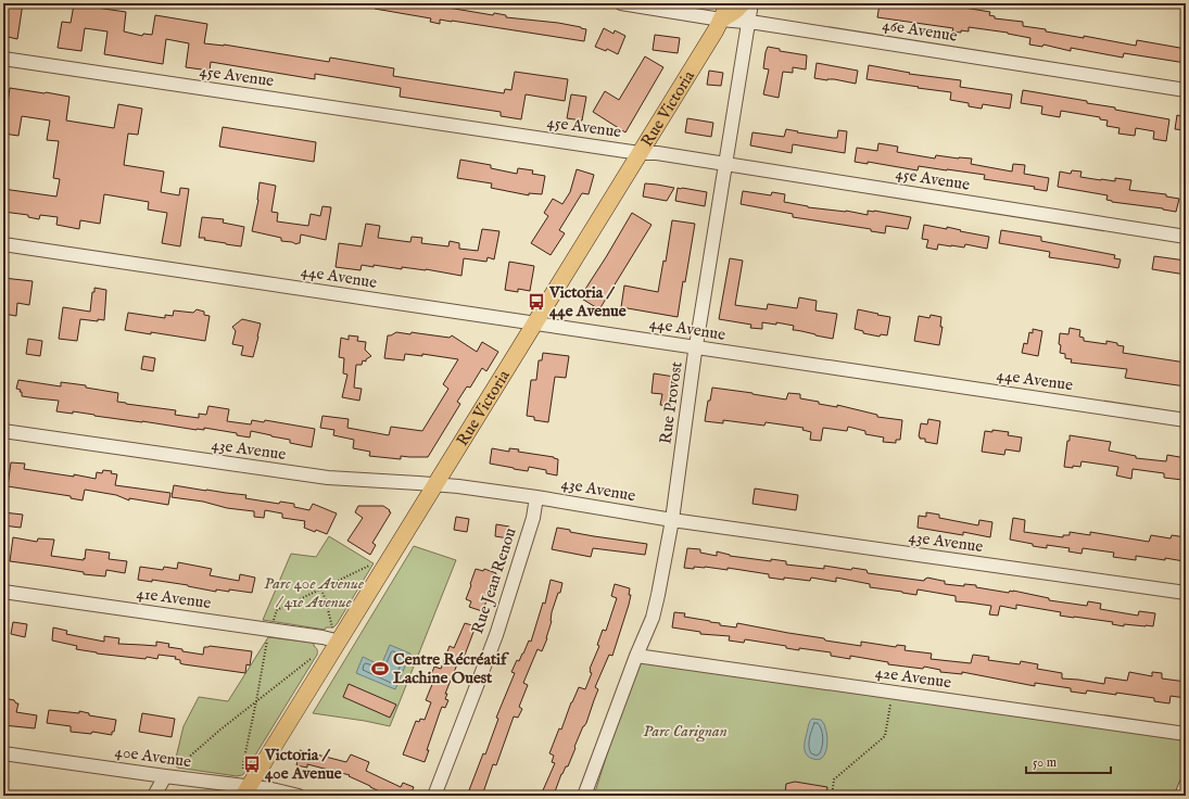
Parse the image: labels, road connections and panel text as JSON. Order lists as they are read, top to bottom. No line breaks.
{"streets":{"main road":["Rue Victoria"],"street":["46e Avenue","45e Avenue","44e Avenue","Rue Provost","43e Avenue","Rue Jean Renou","41e Avenue","42e Avenue","40e Avenue"]},"crossings":[["46e Avenue","Rue Victoria"],["46e Avenue","Rue Provost"],["45e Avenue","Rue Victoria"],["45e Avenue","Rue Provost"],["Rue Victoria","44e Avenue"],["Rue Victoria","43e Avenue"],["Rue Victoria","41e Avenue"],["Rue Victoria","40e Avenue"],["44e Avenue","Rue Provost"],["Rue Provost","43e Avenue"],["Rue Provost","42e Avenue"],["43e Avenue","Rue Jean Renou"]],"parks":["Parc 40e Avenue / 41e Avenue","Parc Carignan"],"places":{"bus stop":["Victoria / 44e Avenue","Victoria / 40e Avenue"],"sports":["Centre Récréatif Lachine Ouest"]},"scale_bar":"50 m"}
